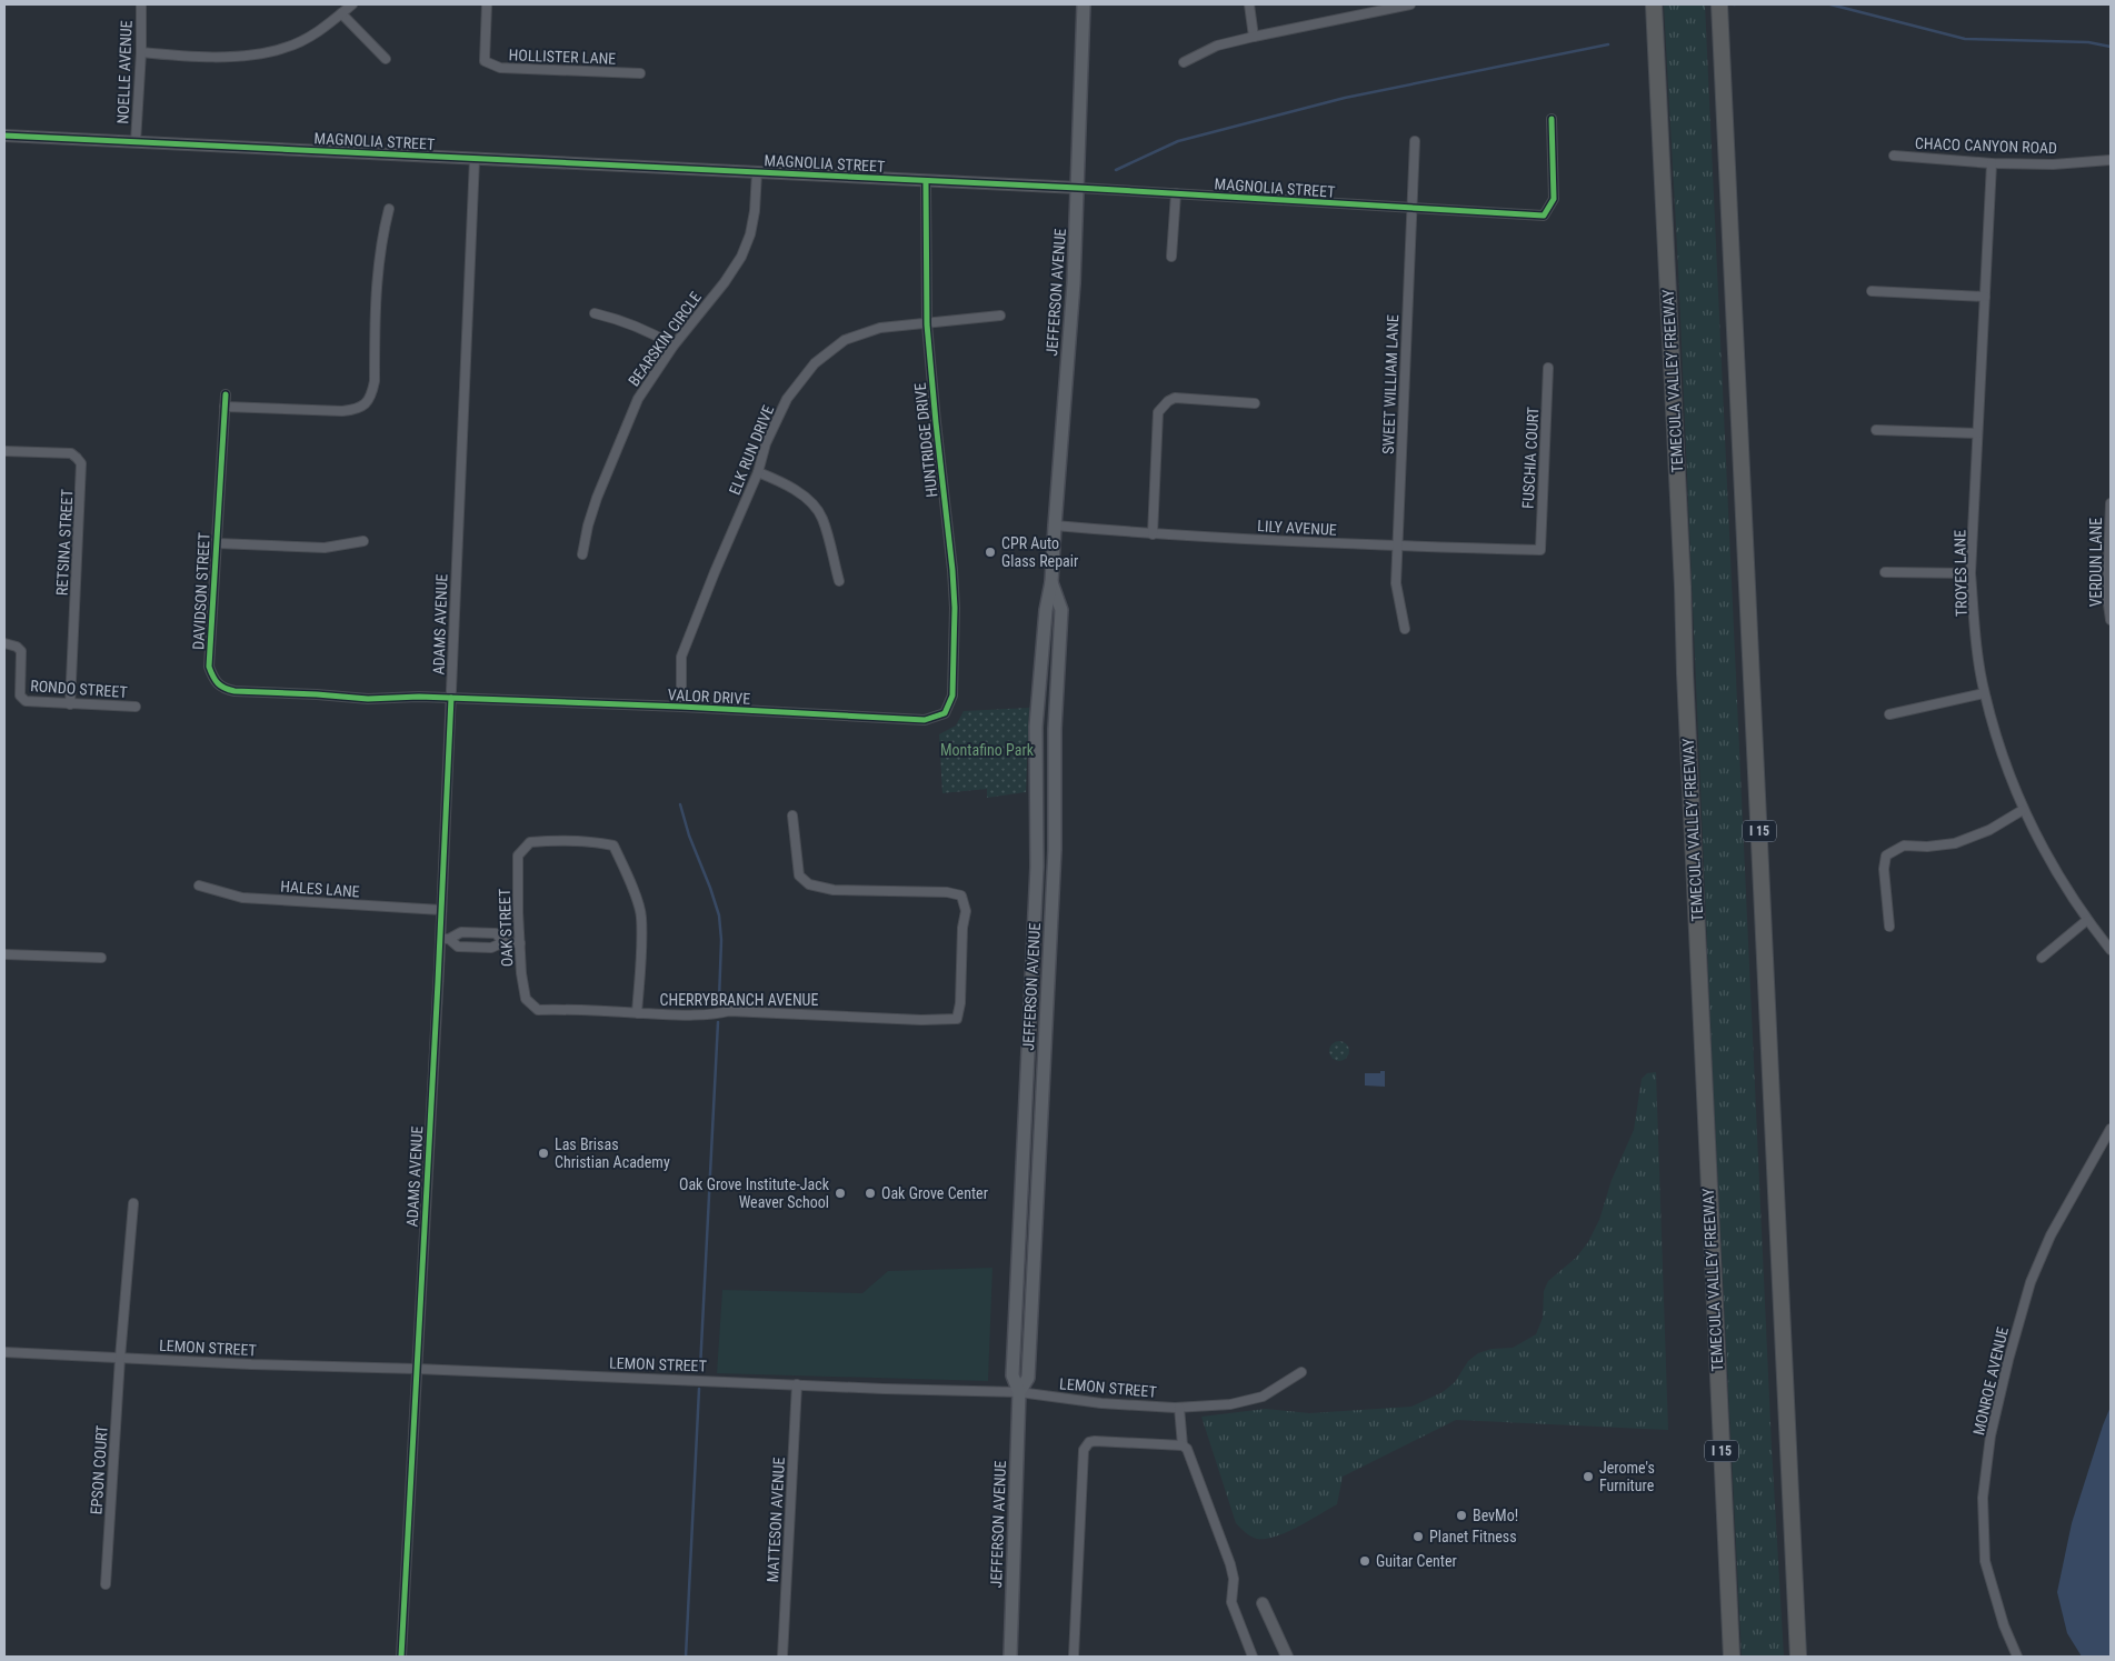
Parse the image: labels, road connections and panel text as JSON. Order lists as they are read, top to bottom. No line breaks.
{"streets":{"highway":["TEMECULA VALLEY FREEWAY","I 15"],"main road":["JEFFERSON AVENUE"],"street":["HOLLISTER LANE","NOELLE AVENUE","MAGNOLIA STREET","CHACO CANYON ROAD","BEARSKIN CIRCLE","SWEET WILLIAM LANE","HUNTRIDGE DRIVE","ELK RUN DRIVE","FUSCHIA COURT","LILY AVENUE","RETSINA STREET","VERDUN LANE","TROYES LANE","DAVIDSON STREET","ADAMS AVENUE","RONDO STREET","VALOR DRIVE","HALES LANE","OAK STREET","CHERRYBRANCH AVENUE","LEMON STREET","MONROE AVENUE","EPSON COURT","MATTESON AVENUE"]},"crossings":[["NOELLE AVENUE","MAGNOLIA STREET"],["MAGNOLIA STREET","JEFFERSON AVENUE"],["MAGNOLIA STREET","BEARSKIN CIRCLE"],["MAGNOLIA STREET","SWEET WILLIAM LANE"],["MAGNOLIA STREET","HUNTRIDGE DRIVE"],["MAGNOLIA STREET","ADAMS AVENUE"],["CHACO CANYON ROAD","TROYES LANE"],["JEFFERSON AVENUE","LILY AVENUE"],["JEFFERSON AVENUE","LEMON STREET"],["SWEET WILLIAM LANE","LILY AVENUE"],["HUNTRIDGE DRIVE","ELK RUN DRIVE"],["HUNTRIDGE DRIVE","VALOR DRIVE"],["ELK RUN DRIVE","VALOR DRIVE"],["FUSCHIA COURT","LILY AVENUE"],["RETSINA STREET","RONDO STREET"],["DAVIDSON STREET","ADAMS AVENUE"],["DAVIDSON STREET","VALOR DRIVE"],["ADAMS AVENUE","VALOR DRIVE"],["ADAMS AVENUE","HALES LANE"],["ADAMS AVENUE","LEMON STREET"],["OAK STREET","CHERRYBRANCH AVENUE"],["LEMON STREET","EPSON COURT"],["LEMON STREET","MATTESON AVENUE"]],"parks":["Montafino Park"],"places":["CPR Auto Glass Repair","Las Brisas Christian Academy","Oak Grove Institute-Jack Weaver School","Oak Grove Center","Jerome's Furniture","BevMo!","Planet Fitness","Guitar Center"]}
